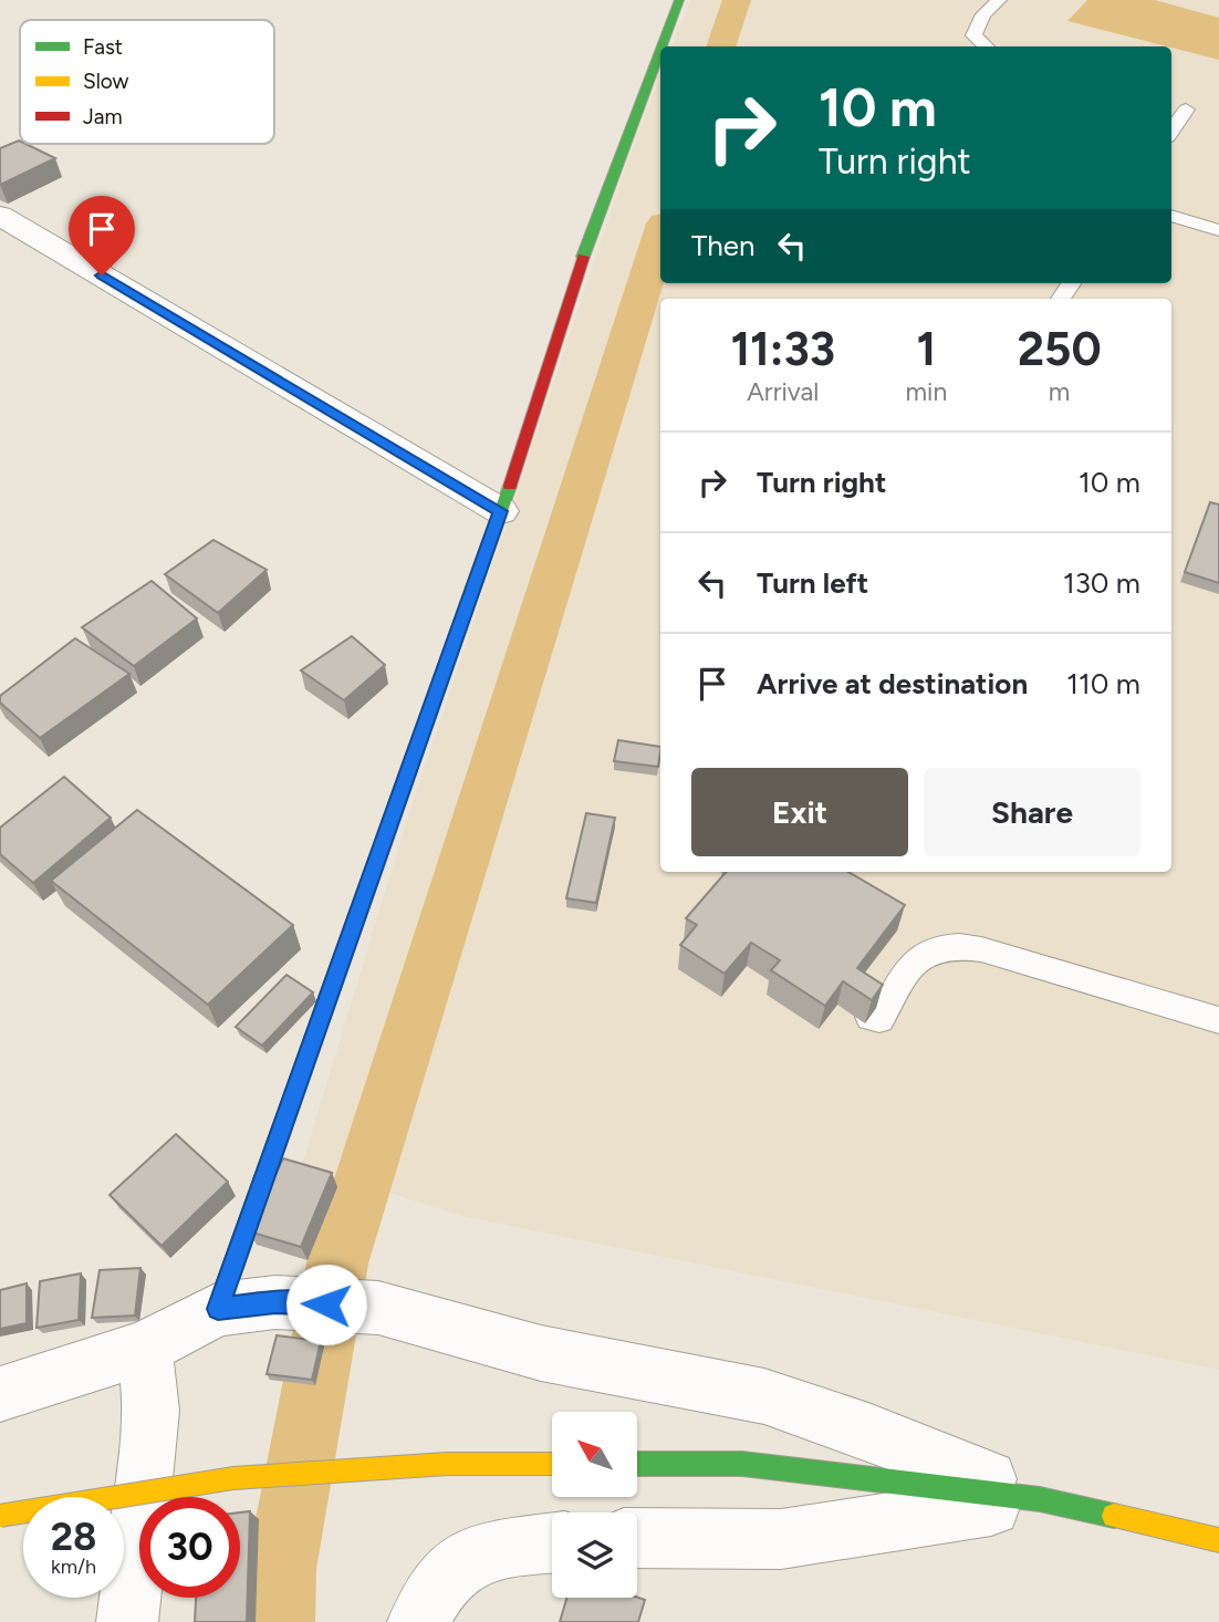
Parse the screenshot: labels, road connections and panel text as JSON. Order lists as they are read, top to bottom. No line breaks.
{"legend":["Fast","Slow","Jam"],"north":"top left","page":{"turn":["10 m","Turn right"],"then":"Then","eta":["11:33","Arrival","1","min","250","m"],"list":[{"name":"Turn right","value":"10 m"},{"name":"Turn left","value":"130 m"},{"name":"Arrive at destination","value":"110 m"}],"buttons":["Exit","Share"],"speed":"28 km/h","limit":"30"}}
